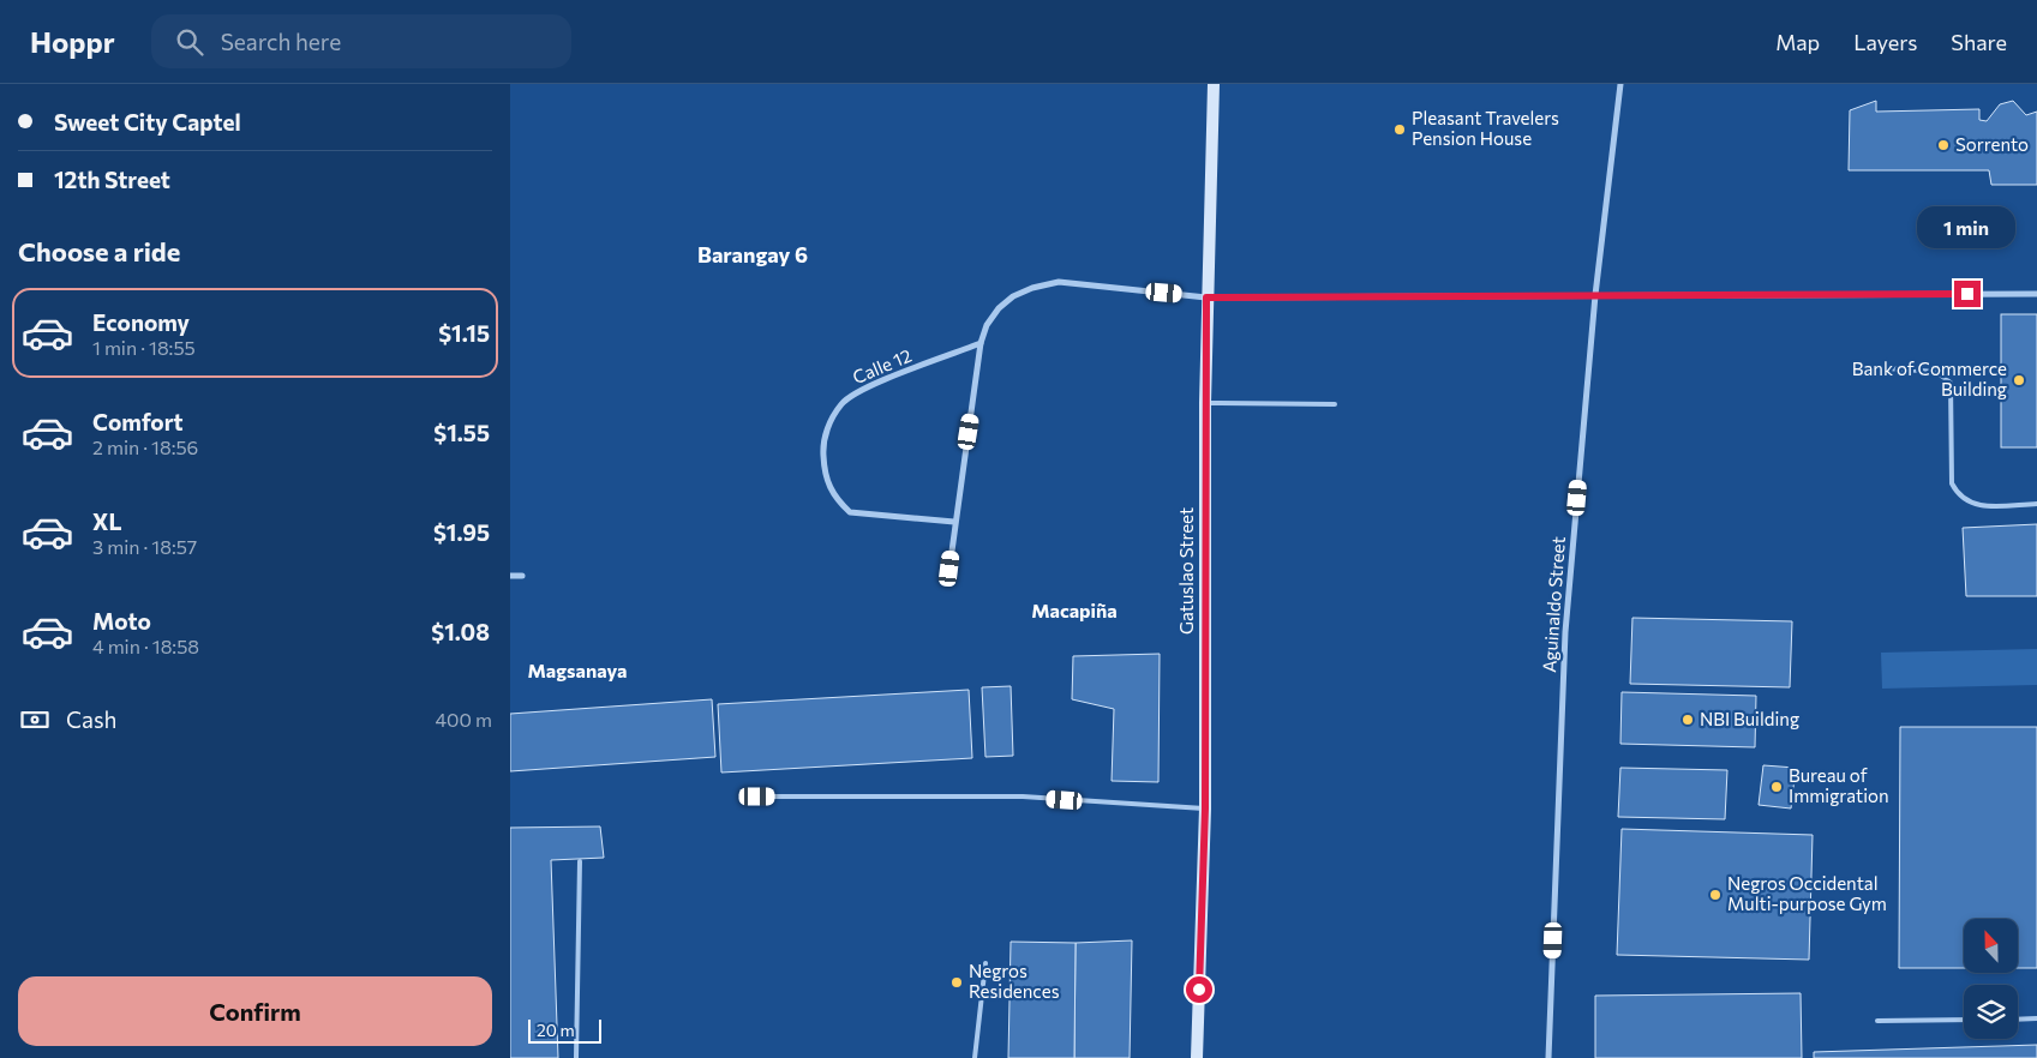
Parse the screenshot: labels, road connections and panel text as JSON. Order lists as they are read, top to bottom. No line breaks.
{"streets":{"street":["Calle 12","Gatuslao Street","Aguinaldo Street"]},"districts":["Barangay 6","Macapiña","Magsanaya"],"places":["Pleasant Travelers Pension House","Sorrento","Bank of Commerce Building","NBI Building","Bureau of Immigration","Negros Occidental Multi-purpose Gym","Negros Residences"],"scale_bar":"20 m","north":"top","page":{"header":"Hoppr","search":"Search here","nav":["Map","Layers","Share"],"banner":["Sweet City Captel","12th Street"],"bubble":"1 min","heading":"Choose a ride","list":[{"name":"Economy","note":"1 min · 18:55","value":"$1.15"},{"name":"Comfort","note":"2 min · 18:56","value":"$1.55"},{"name":"XL","note":"3 min · 18:57","value":"$1.95"},{"name":"Moto","note":"4 min · 18:58","value":"$1.08"}],"pay":["Cash","400 m"],"buttons":"Confirm","scale":"20 m"}}
